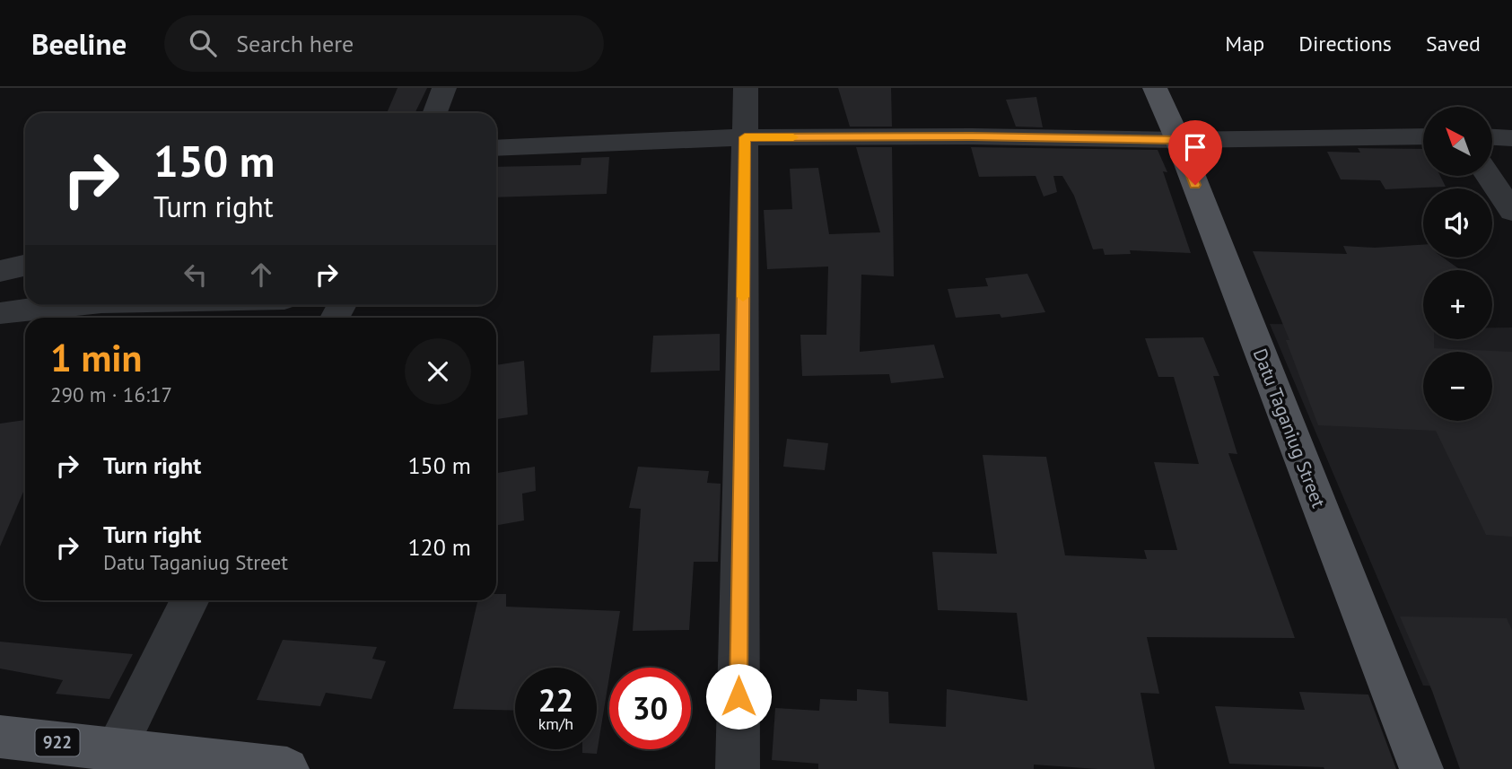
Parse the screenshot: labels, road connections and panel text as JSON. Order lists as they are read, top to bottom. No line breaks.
{"streets":{"main road":["Datu Taganiug Street","922"]},"north":"top left","page":{"header":"Beeline","search":"Search here","nav":["Map","Directions","Saved"],"map_buttons":["+","−"],"turn":["150 m","Turn right"],"heading":["1 min","290 m · 16:17"],"list":[{"name":"Turn right","value":"150 m"},{"name":"Turn right","note":"Datu Taganiug Street","value":"120 m"}],"speed":"22 km/h","limit":"30"}}
